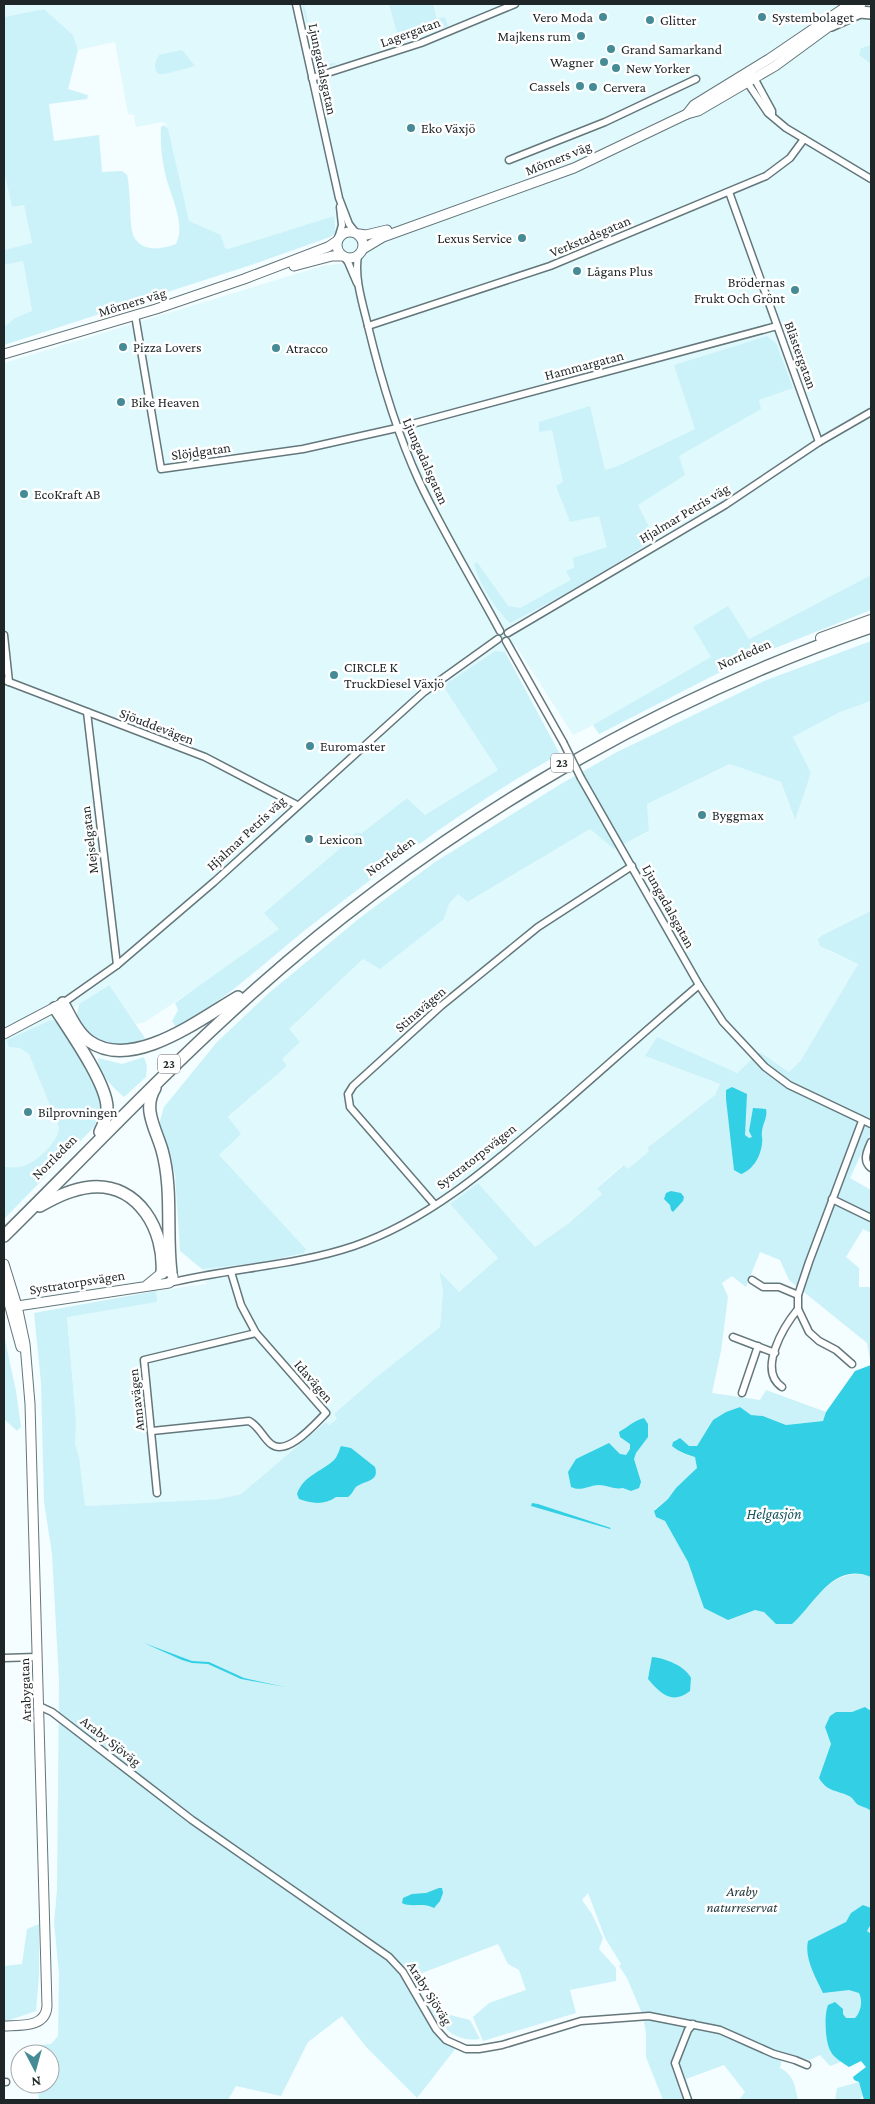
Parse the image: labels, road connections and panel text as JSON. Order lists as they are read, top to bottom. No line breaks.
{"streets":{"highway":["Norrleden","23"],"main road":["Mörners väg","Hjalmar Petris väg","Systratorpsvägen","Arabygatan"],"street":["Lagergatan","Ljungadalsgatan","Verkstadsgatan","Blästergatan","Hammargatan","Slöjdgatan","Sjöuddevägen","Mejselgatan","Stinavägen","Idavägen","Annavägen","Araby Sjöväg"]},"crossings":[["Lagergatan","Ljungadalsgatan"],["Ljungadalsgatan","Mörners väg"],["Ljungadalsgatan","Verkstadsgatan"],["Ljungadalsgatan","Hammargatan"],["Ljungadalsgatan","Slöjdgatan"],["Ljungadalsgatan","Hjalmar Petris väg"],["Ljungadalsgatan","Stinavägen"],["Ljungadalsgatan","Systratorpsvägen"],["Mörners väg","Slöjdgatan"],["Verkstadsgatan","Blästergatan"],["Blästergatan","Hammargatan"],["Blästergatan","Hjalmar Petris väg"],["Hammargatan","Slöjdgatan"],["Hjalmar Petris väg","Sjöuddevägen"],["Hjalmar Petris väg","Mejselgatan"],["Sjöuddevägen","Mejselgatan"],["Stinavägen","Systratorpsvägen"],["Systratorpsvägen","Idavägen"],["Systratorpsvägen","Arabygatan"],["Idavägen","Annavägen"],["Arabygatan","Araby Sjöväg"]],"water":["Helgasjön"],"parks":["Araby naturreservat"],"places":["Vero Moda","Systembolaget","Glitter","Majkens rum","Grand Samarkand","Wagner","New Yorker","Cassels","Cervera","Eko Växjö","Lexus Service","Lågans Plus","Brödernas Frukt Och Grönt","Pizza Lovers","Atracco","Bike Heaven","EcoKraft AB","CIRCLE K TruckDiesel Växjö","Euromaster","Byggmax","Lexicon","Bilprovningen"],"north":"bottom"}
